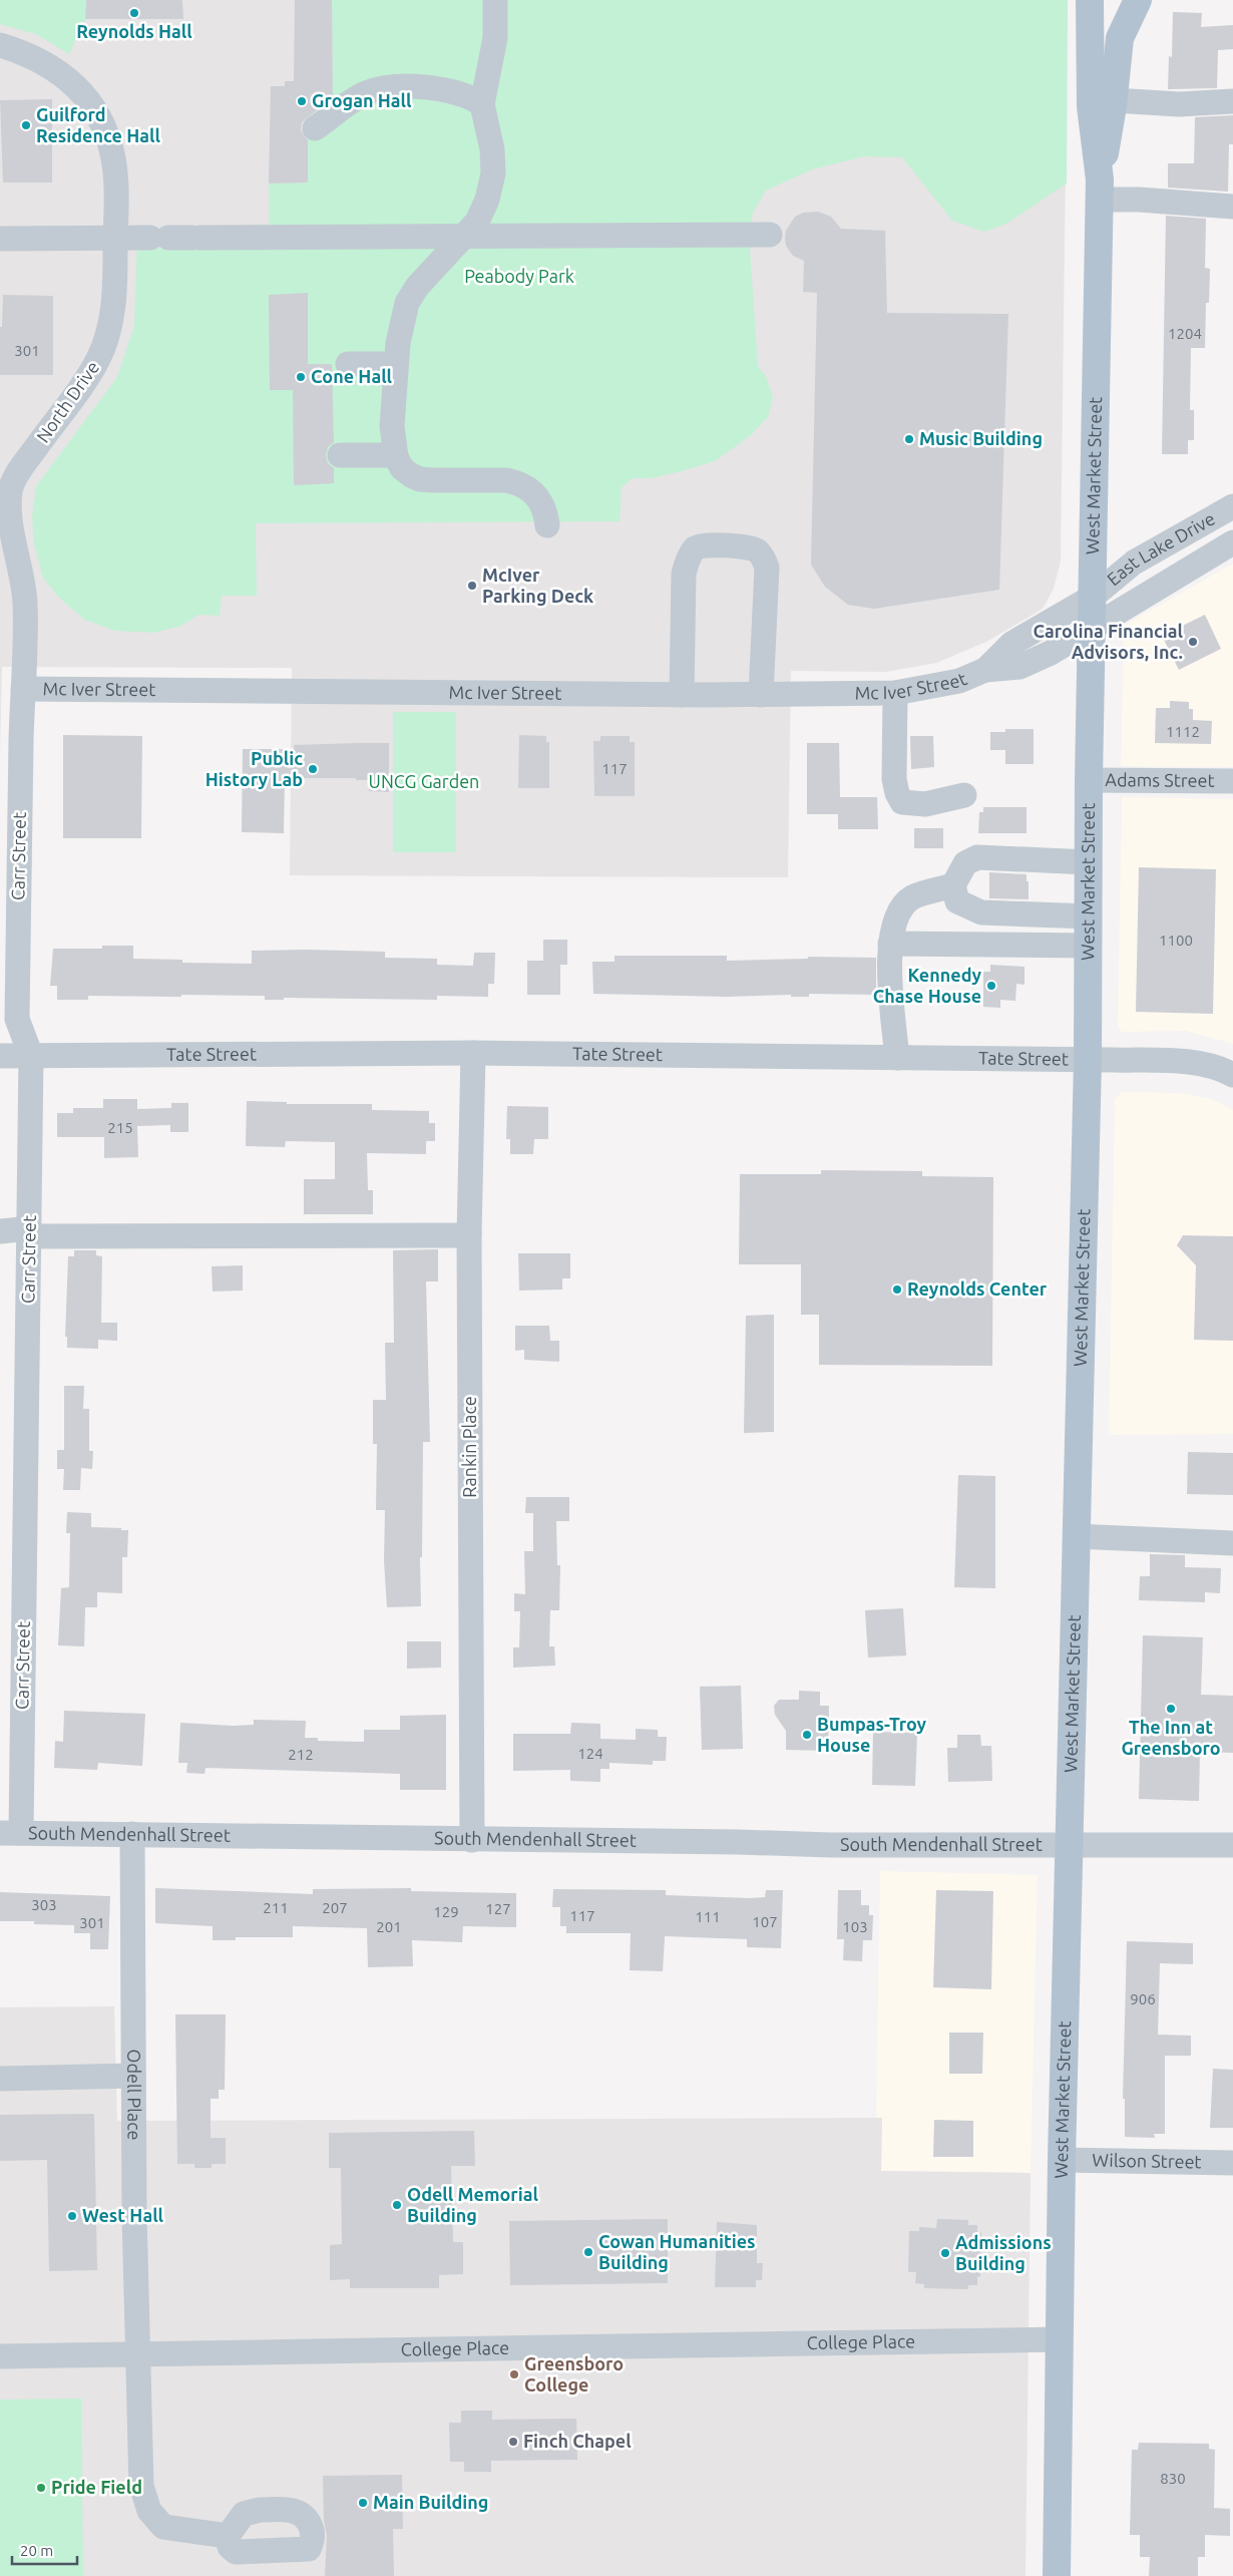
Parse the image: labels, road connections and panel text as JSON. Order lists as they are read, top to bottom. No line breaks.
{"streets":{"main road":["West Market Street"],"street":["North Drive","East Lake Drive","Mc Iver Street","Adams Street","Carr Street","Tate Street","Rankin Place","South Mendenhall Street","Odell Place","Wilson Street","College Place"]},"crossings":[["North Drive","Mc Iver Street"],["North Drive","Carr Street"],["West Market Street","East Lake Drive"],["West Market Street","Mc Iver Street"],["West Market Street","Adams Street"],["West Market Street","Tate Street"],["West Market Street","South Mendenhall Street"],["West Market Street","Wilson Street"],["West Market Street","College Place"],["East Lake Drive","Mc Iver Street"],["Mc Iver Street","Carr Street"],["Carr Street","Tate Street"],["Carr Street","South Mendenhall Street"],["Tate Street","Rankin Place"],["Rankin Place","South Mendenhall Street"],["South Mendenhall Street","Odell Place"],["Odell Place","College Place"]],"parks":["Peabody Park","UNCG Garden"],"places":["Reynolds Hall","Grogan Hall","Guilford Residence Hall","Cone Hall","Music Building","McIver Parking Deck","Carolina Financial Advisors, Inc.","Public History Lab","Kennedy Chase House","Reynolds Center","The Inn at Greensboro","Bumpas-Troy House","Odell Memorial Building","West Hall","Cowan Humanities Building","Admissions Building","Greensboro College","Finch Chapel","Pride Field","Main Building"],"house_numbers":["1204","301","1112","117","1100","215","124","212","303","211","207","127","129","117","111","107","301","201","103","906","830"],"scale_bar":"20 m"}
